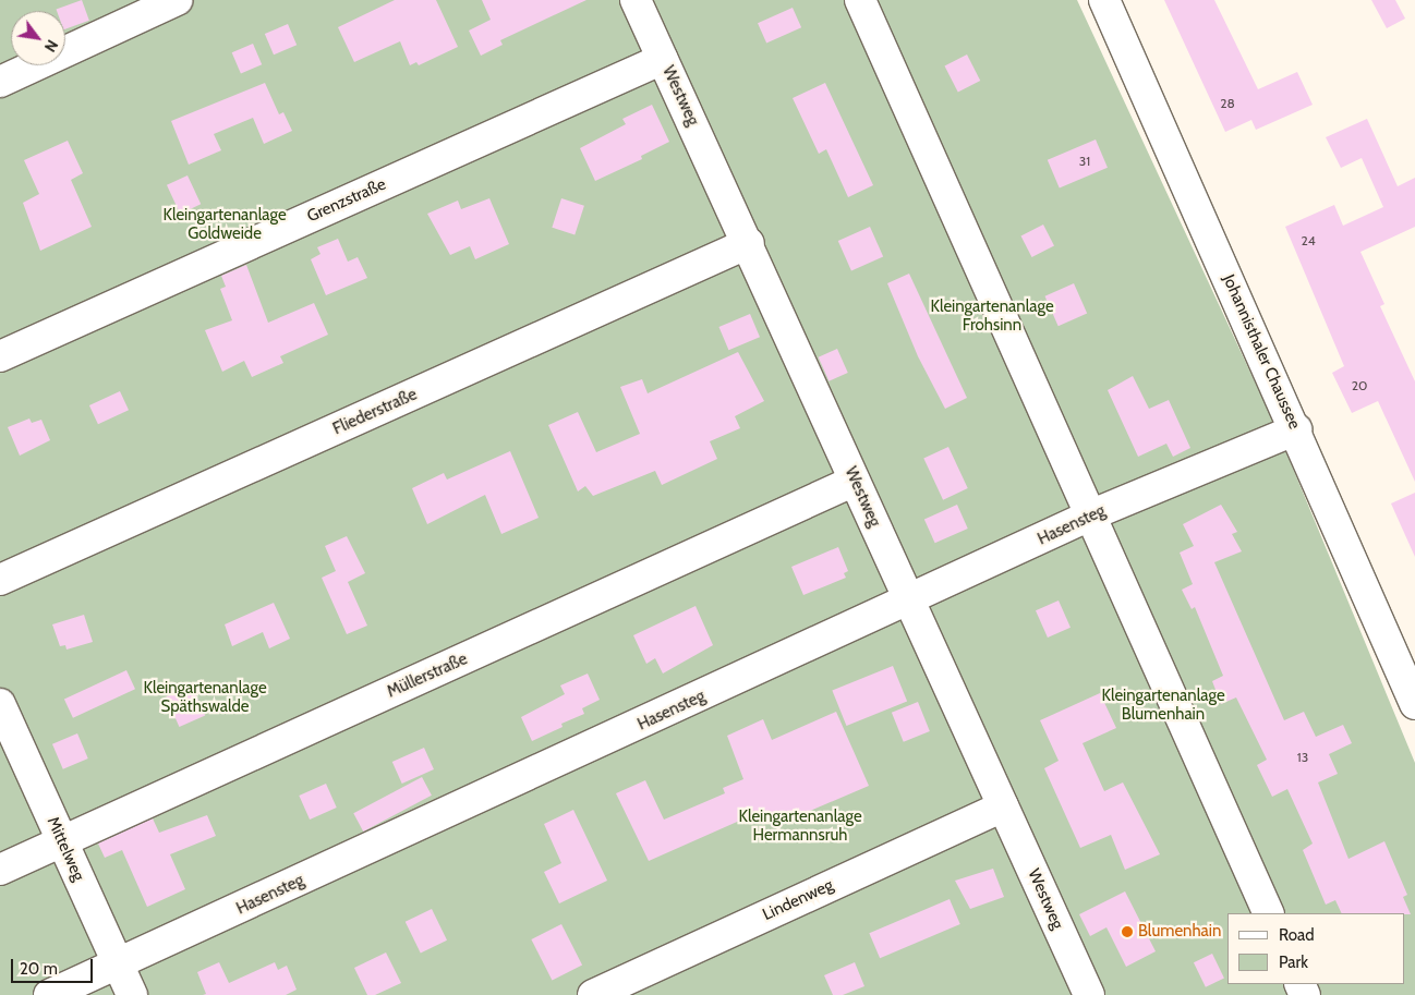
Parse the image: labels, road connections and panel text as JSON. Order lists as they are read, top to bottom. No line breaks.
{"streets":{"street":["Westweg","Grenzstraße","Johannisthaler Chaussee","Fliederstraße","Hasensteg","Müllerstraße","Mittelweg","Lindenweg"]},"crossings":[["Westweg","Grenzstraße"],["Westweg","Fliederstraße"],["Westweg","Hasensteg"],["Westweg","Müllerstraße"],["Westweg","Lindenweg"],["Johannisthaler Chaussee","Hasensteg"],["Hasensteg","Mittelweg"],["Müllerstraße","Mittelweg"]],"parks":["Kleingartenanlage Goldweide","Kleingartenanlage Frohsinn","Kleingartenanlage Späthswalde","Kleingartenanlage Blumenhain","Kleingartenanlage Hermannsruh"],"places":["Blumenhain"],"house_numbers":["28","31","24","20","13"],"legend":["Road","Park"],"scale_bar":"20 m","north":"bottom right"}
